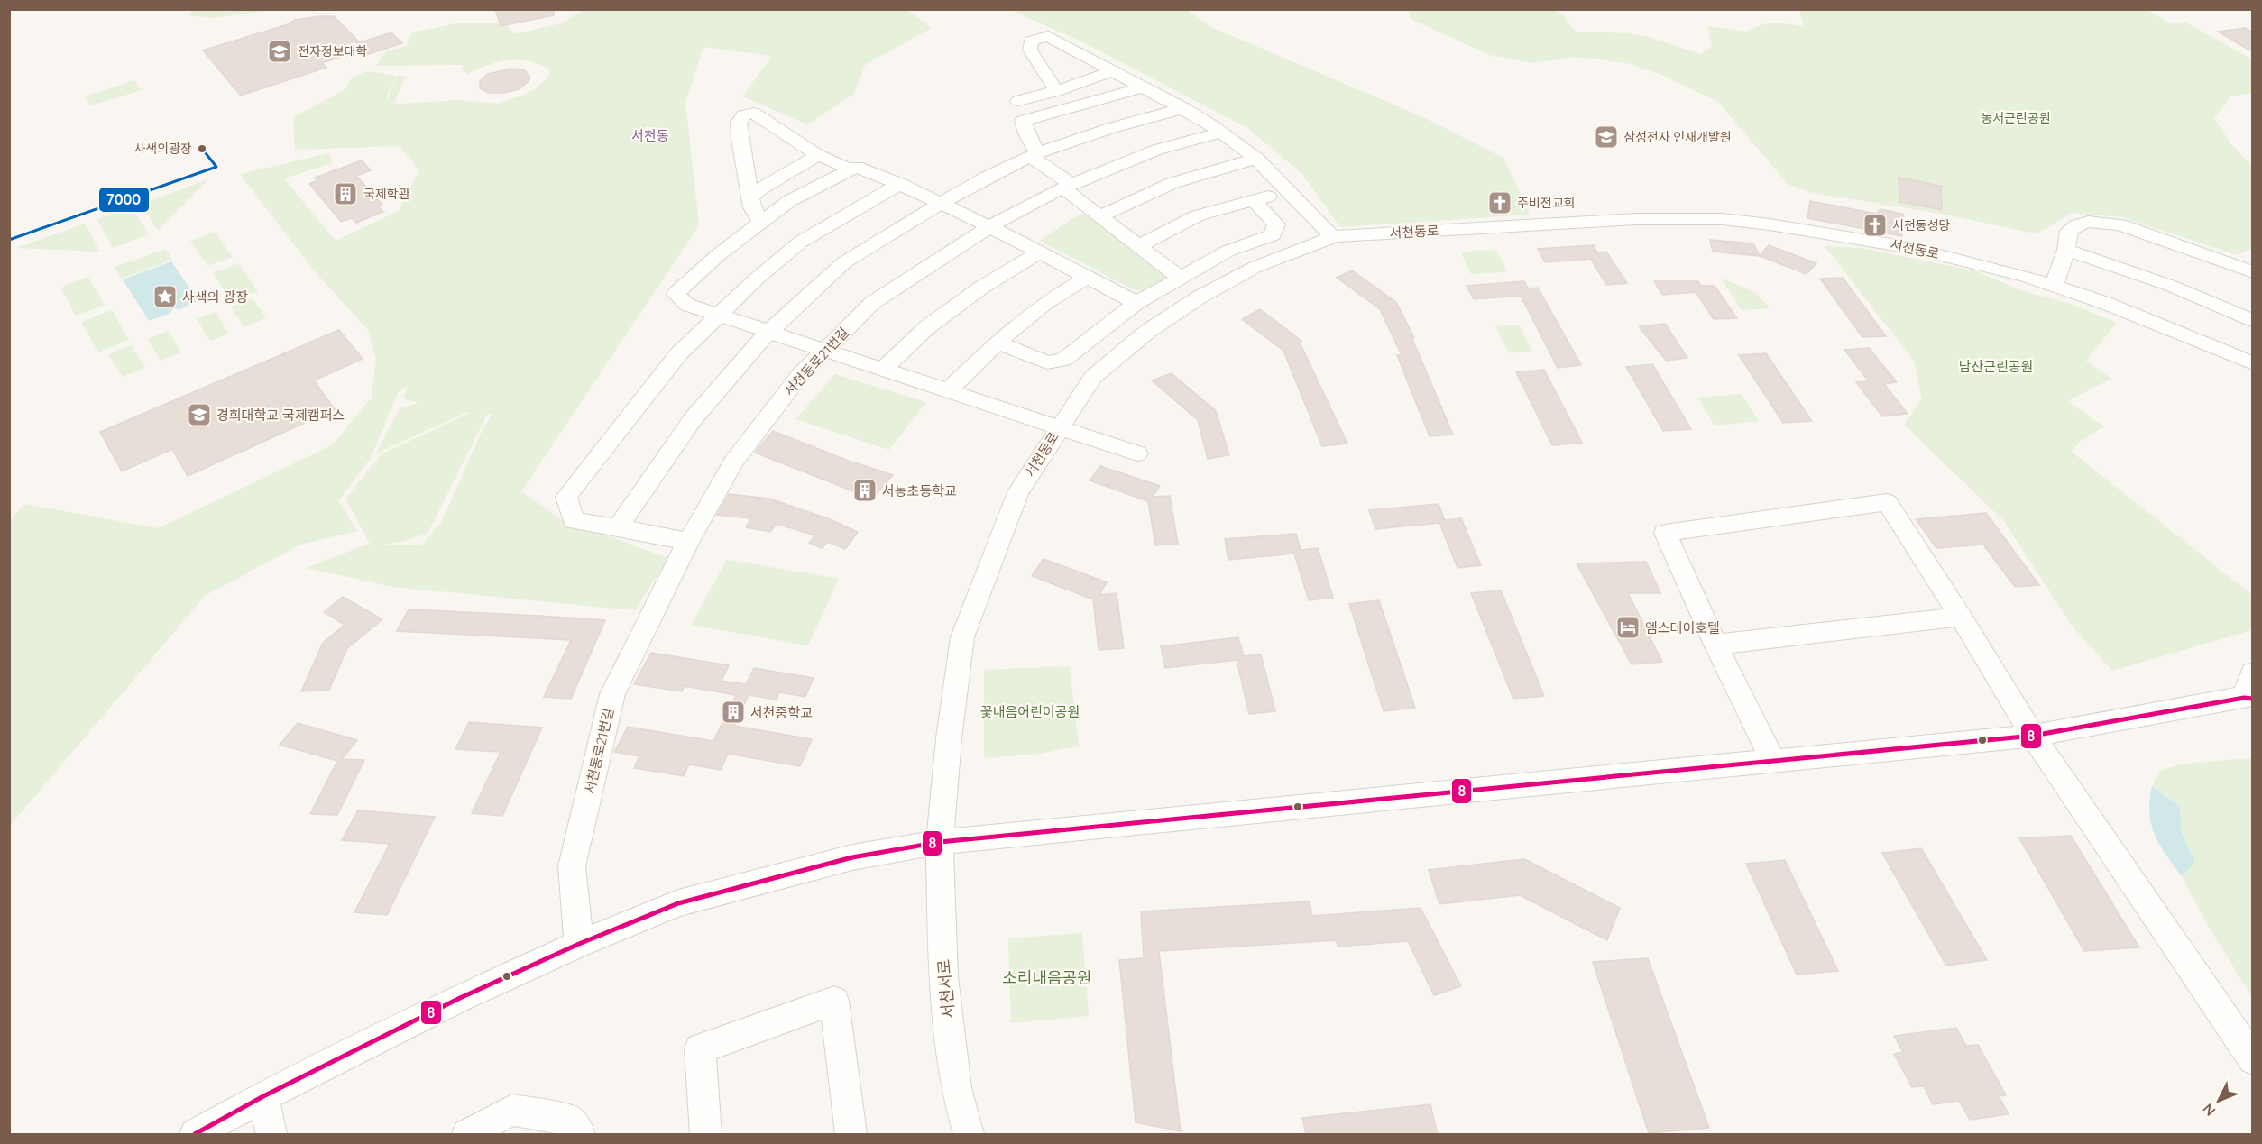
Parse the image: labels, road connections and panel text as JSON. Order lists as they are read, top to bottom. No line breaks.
{"streets":{"street":["서천동로","서천동로21번길","서천서로"]},"crossings":[["서천동로","서천서로"]],"districts":["서천동"],"parks":["농서근린공원","남산근린공원","꽃내음어린이공원","소리내음공원"],"places":{"school or university":["전자정보대학","삼성전자 인재개발원","경희대학교 국제캠퍼스"],"other":["사색의광장"],"building":["국제학관","서농초등학교","서천중학교"],"church":["주비전교회","서천동성당"],"place":["사색의 광장"],"hotel":["엠스테이호텔"]},"lines":["transit line 7000","transit line 8"],"north":"bottom left"}
